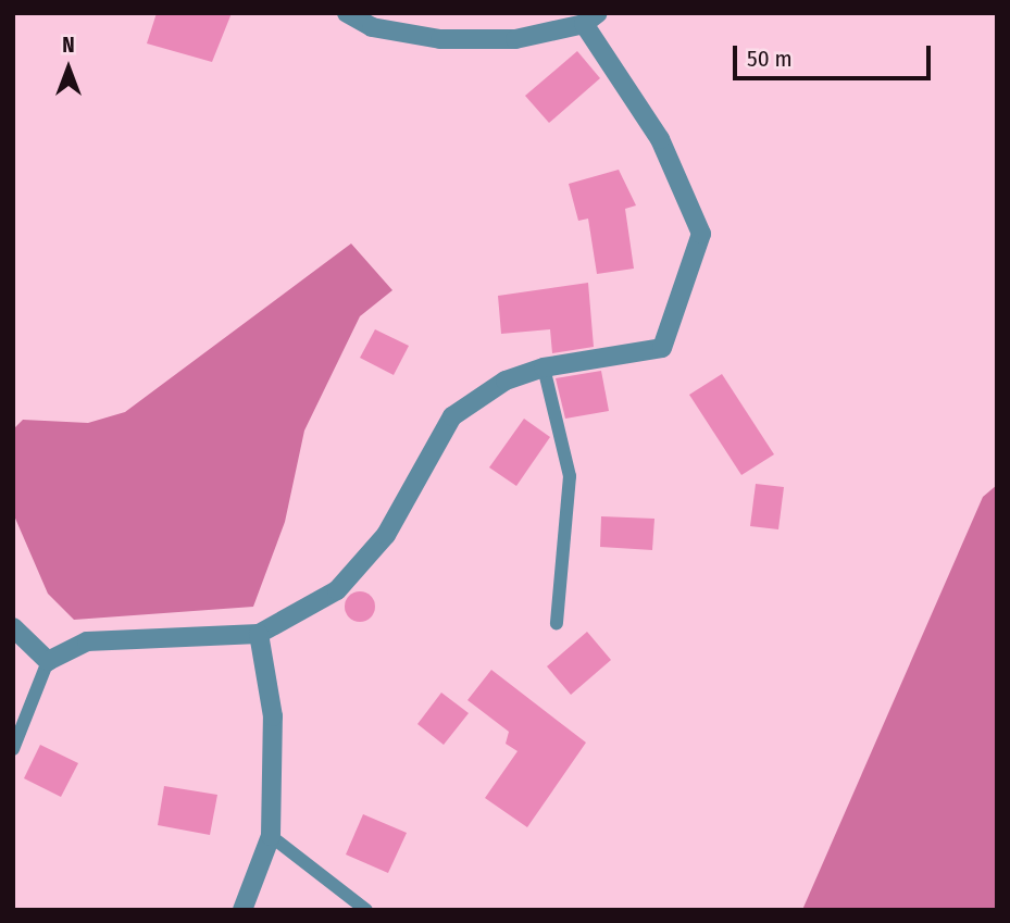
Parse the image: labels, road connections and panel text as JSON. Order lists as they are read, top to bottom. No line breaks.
{"scale_bar":"50 m","north":"top"}
